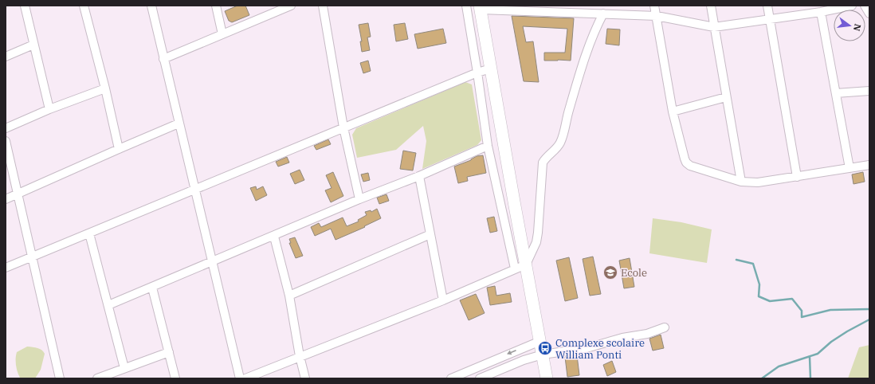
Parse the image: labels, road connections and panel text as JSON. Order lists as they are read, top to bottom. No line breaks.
{"places":{"school or university":["Ecole"],"bus stop":["Complexe scolaire William Ponti"]},"north":"right"}
